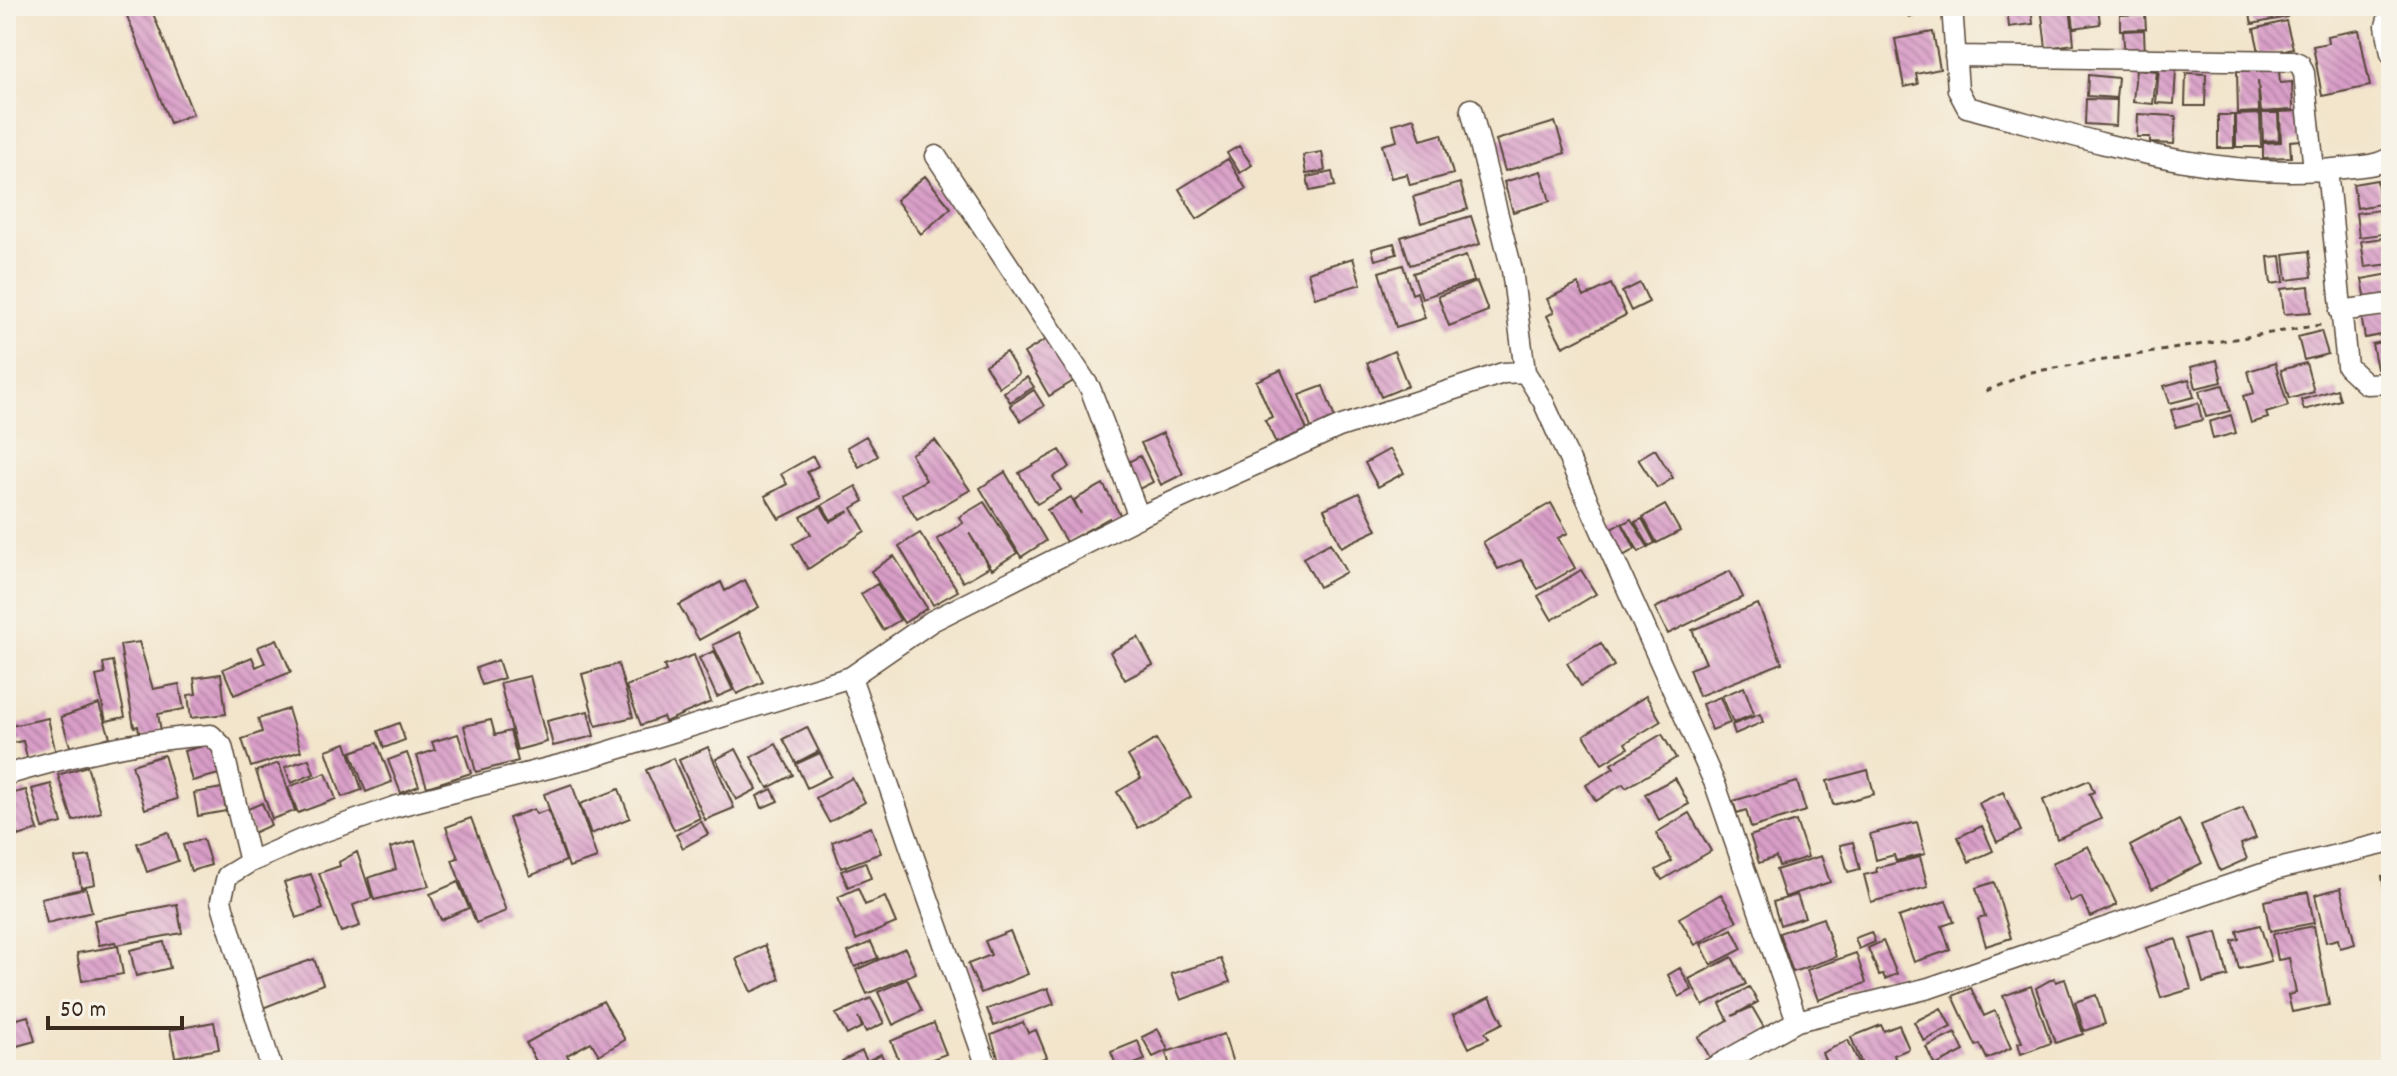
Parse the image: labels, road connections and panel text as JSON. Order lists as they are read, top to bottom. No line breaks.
{"scale_bar":"50 m"}
